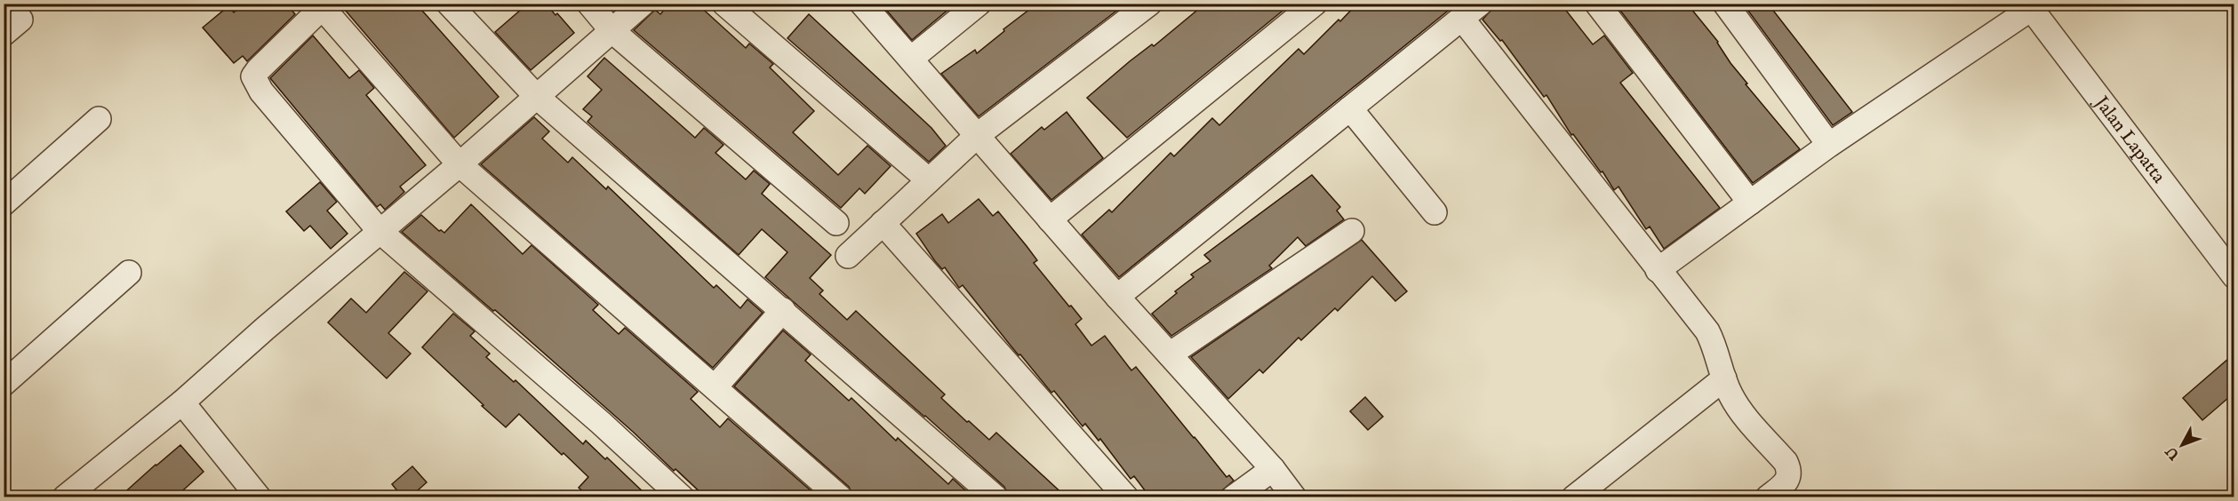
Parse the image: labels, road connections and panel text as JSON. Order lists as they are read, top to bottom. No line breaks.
{"streets":{"street":["Jalan Lapatta"]},"north":"bottom left"}
